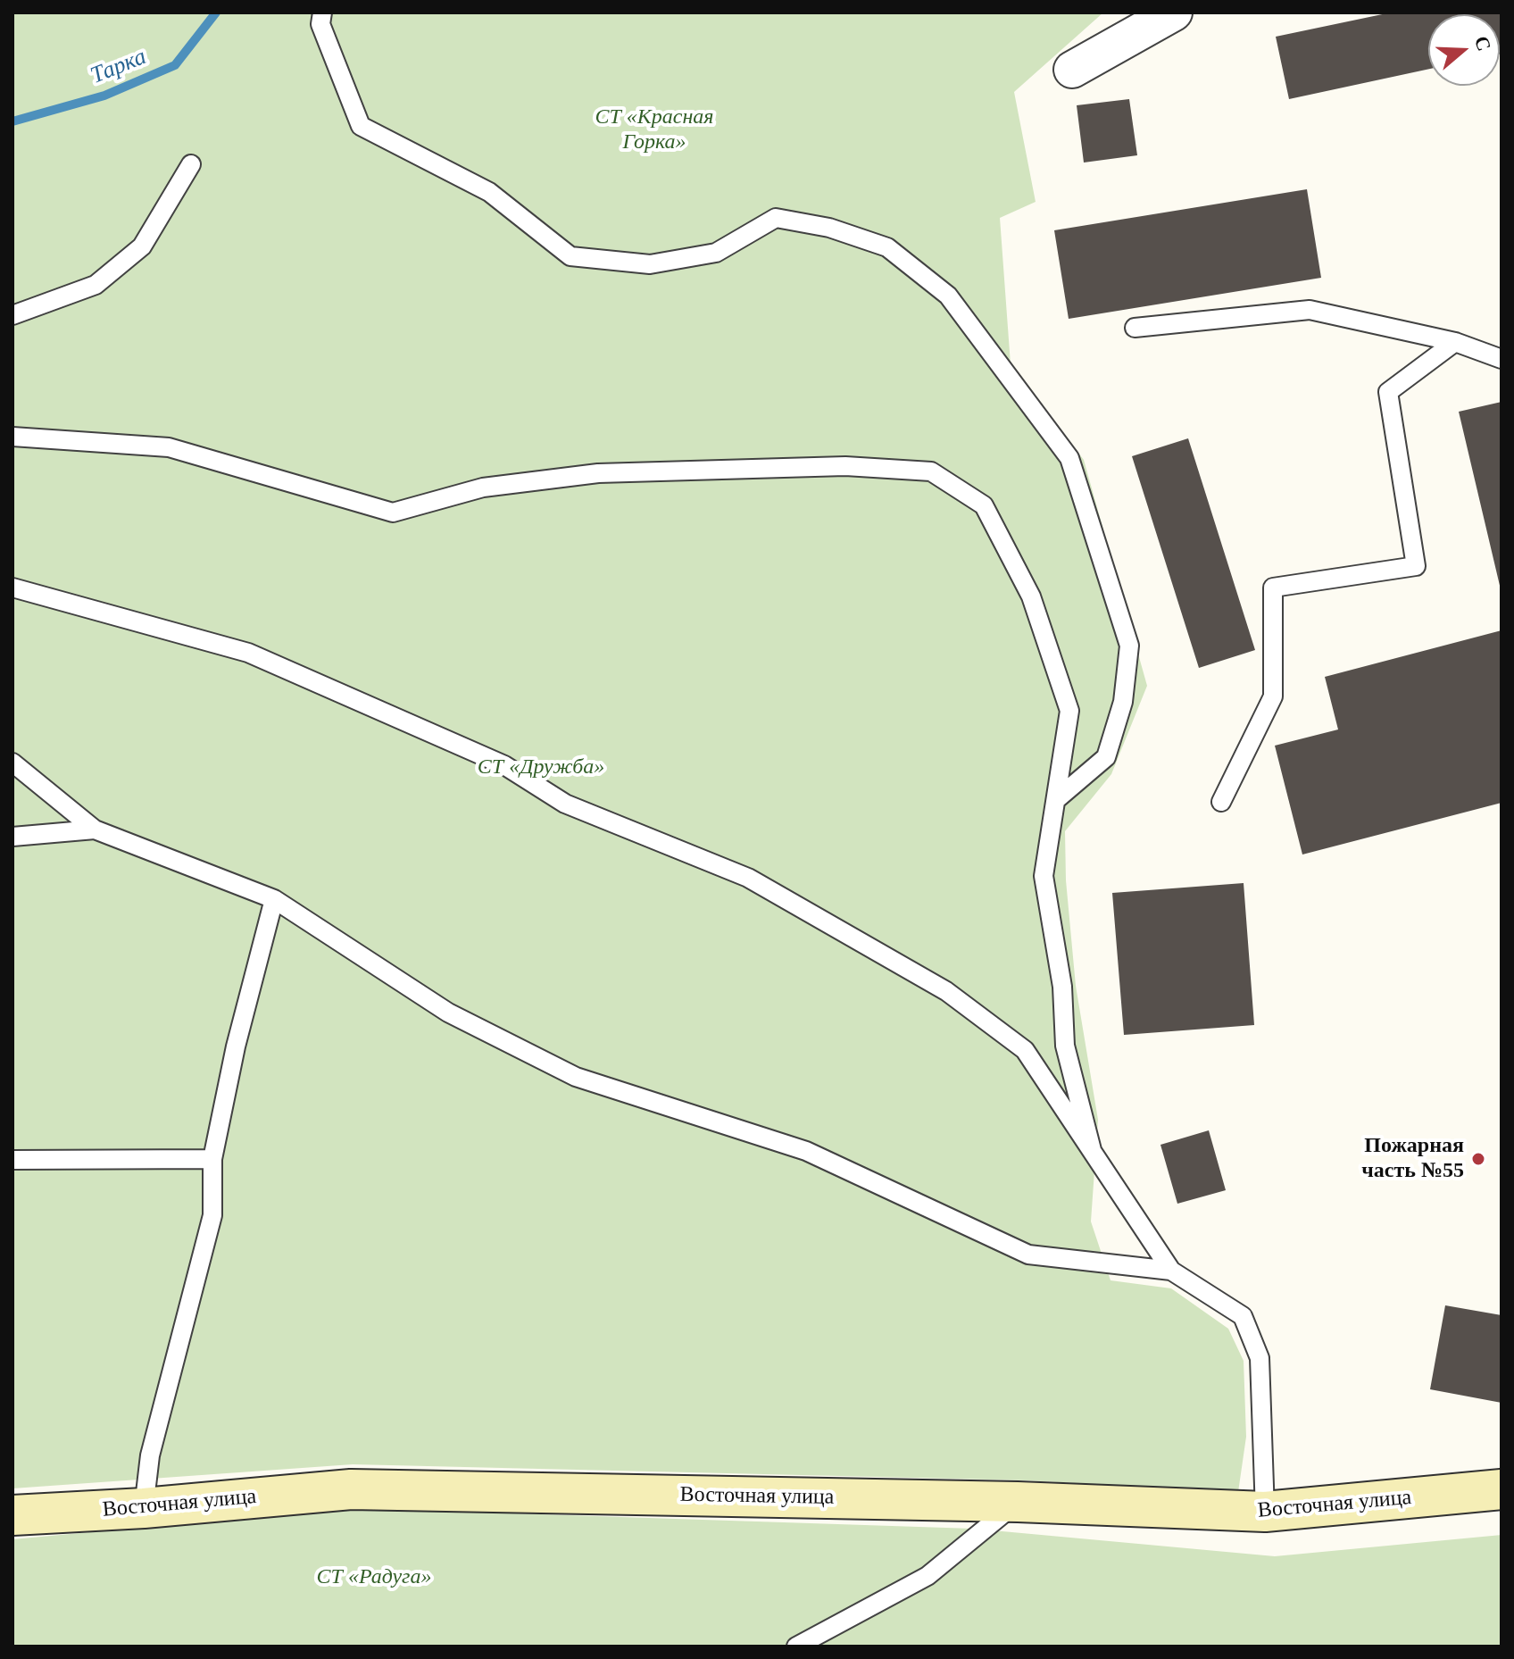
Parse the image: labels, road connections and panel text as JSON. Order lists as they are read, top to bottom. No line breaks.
{"streets":{"street":["Восточная улица"]},"water":["Тарка"],"parks":["СТ «Красная Горка»","СТ «Дружба»","СТ «Радуга»"],"places":["Пожарная часть №55"],"north":"right"}
